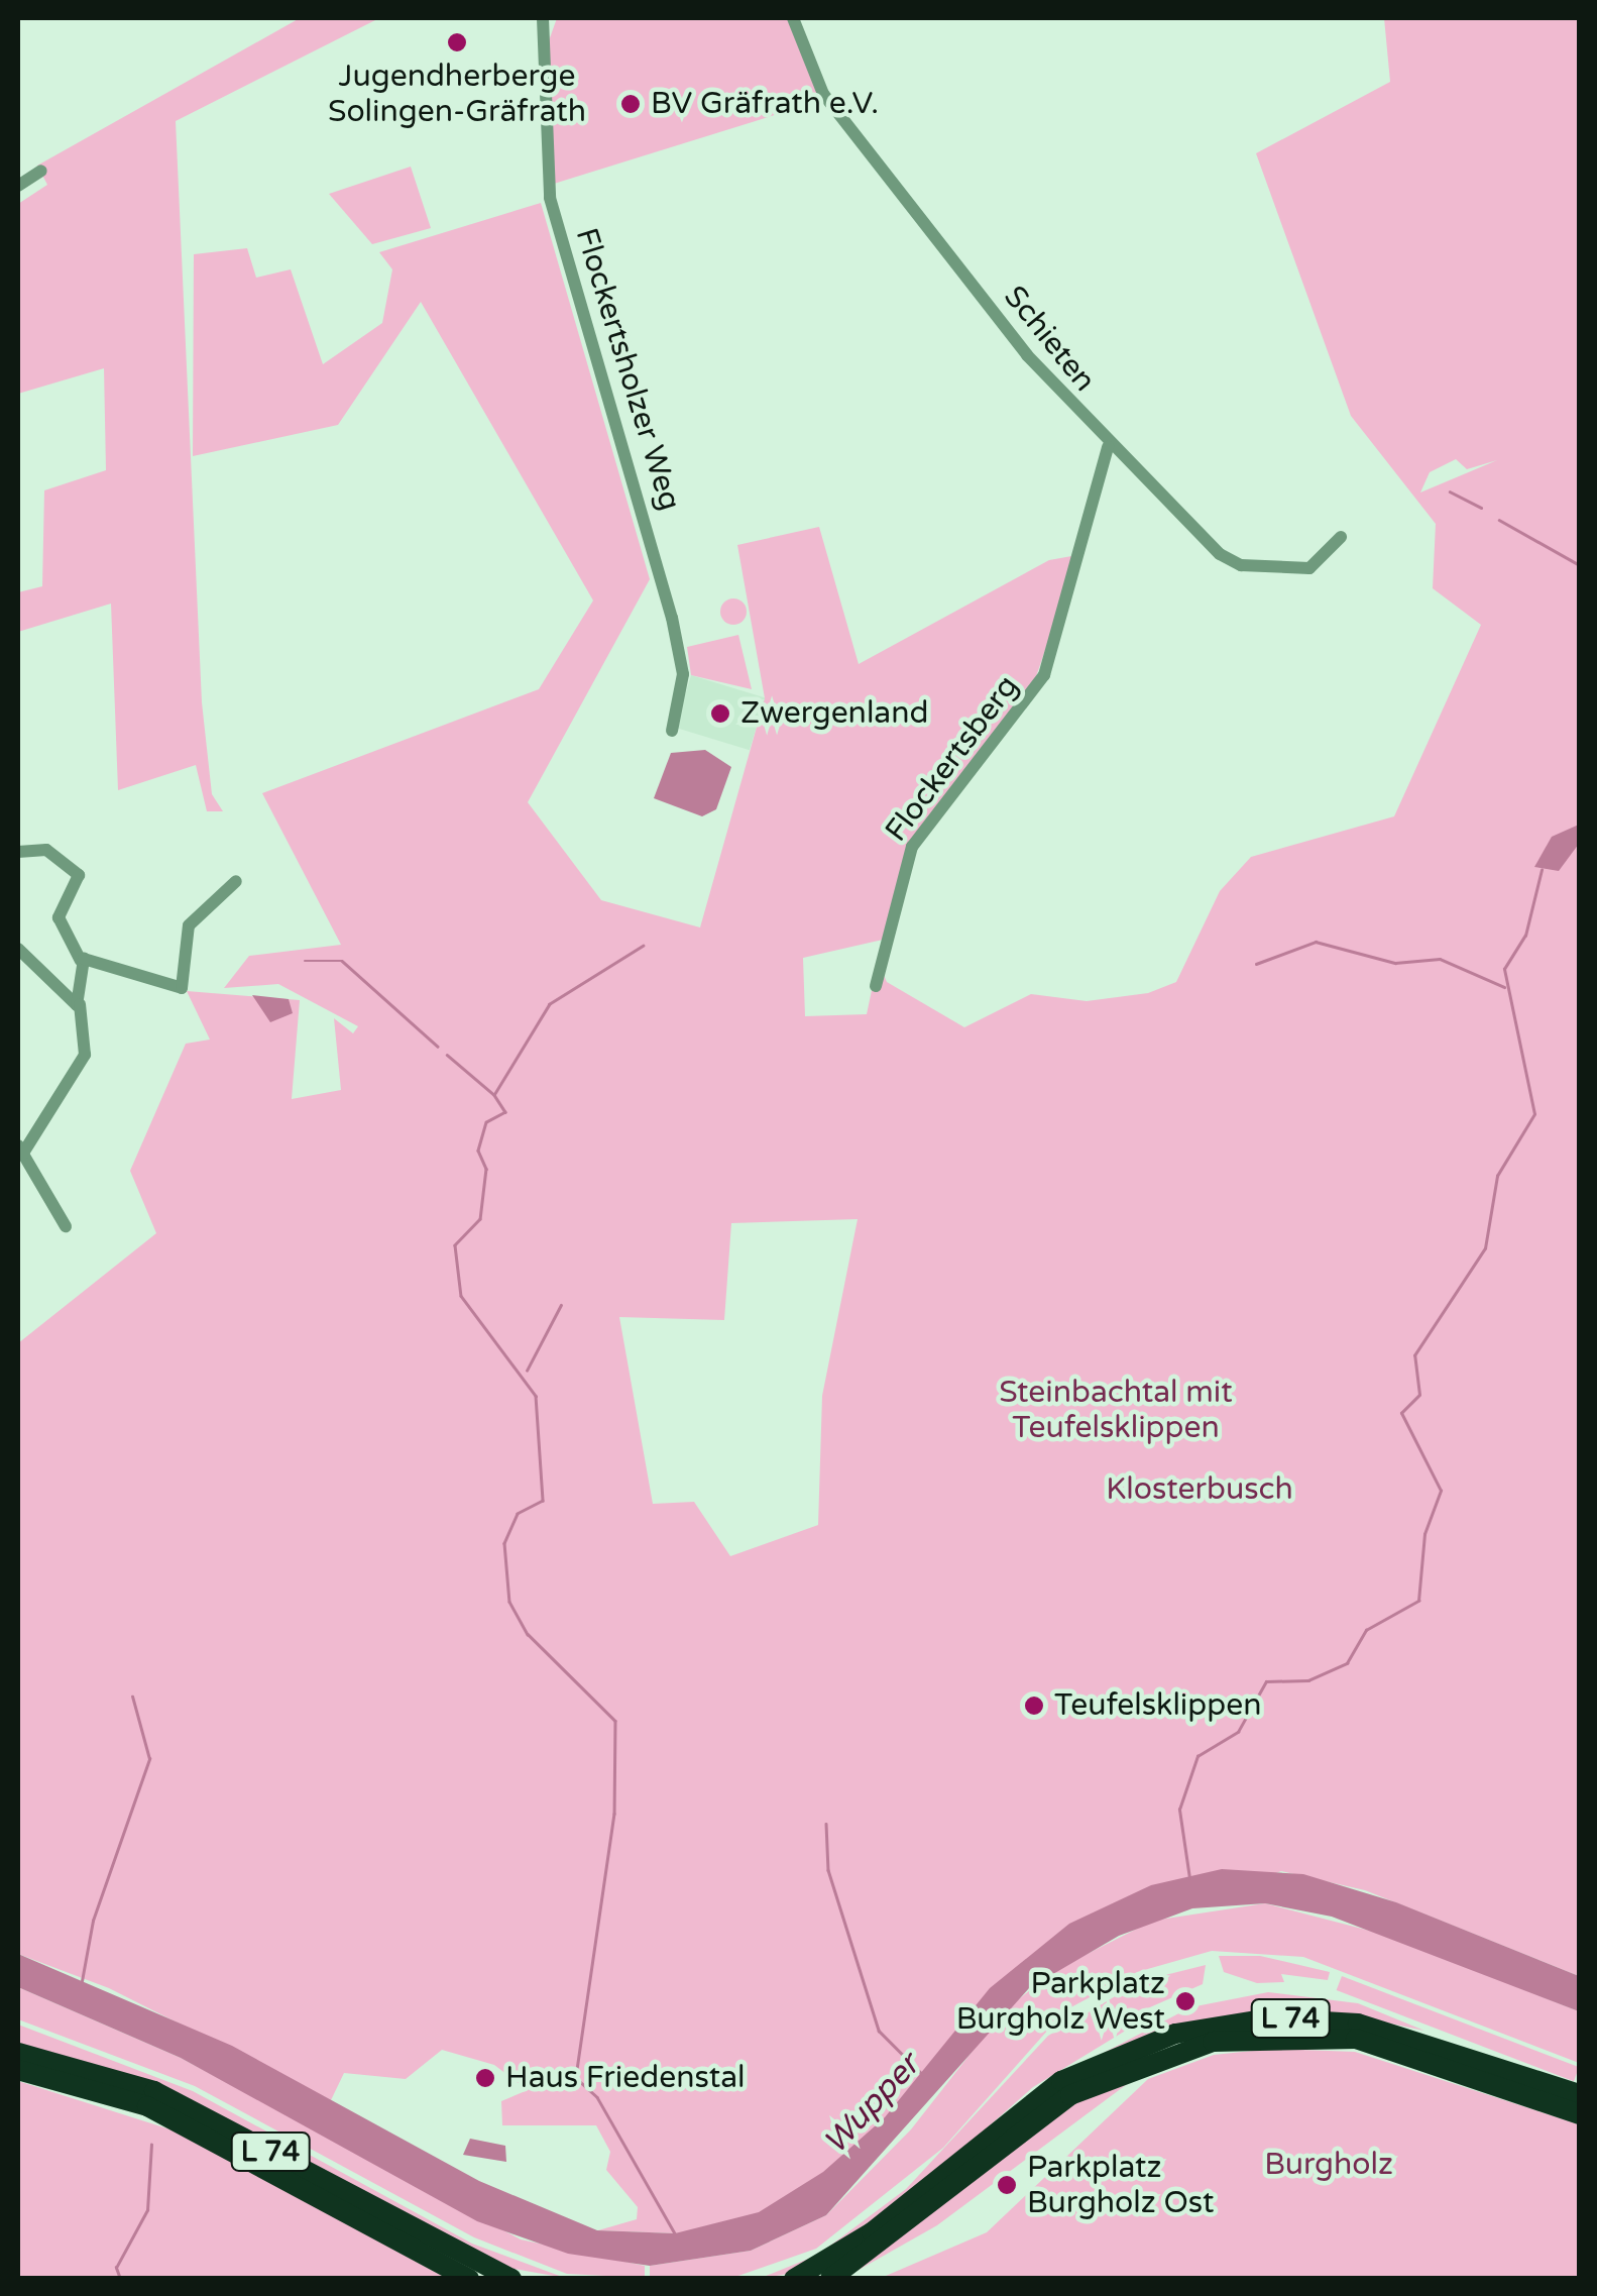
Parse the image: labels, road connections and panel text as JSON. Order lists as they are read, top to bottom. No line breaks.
{"streets":{"highway":["L 74"],"street":["Schieten","Flockertsholzer Weg","Flockertsberg"]},"crossings":[["Schieten","Flockertsberg"]],"water":["Wupper"],"parks":["Steinbachtal mit Teufelsklippen","Klosterbusch","Burgholz"],"places":["Jugendherberge Solingen-Gräfrath","BV Gräfrath e.V.","Zwergenland","Teufelsklippen","Parkplatz Burgholz West","Haus Friedenstal","Parkplatz Burgholz Ost"]}
